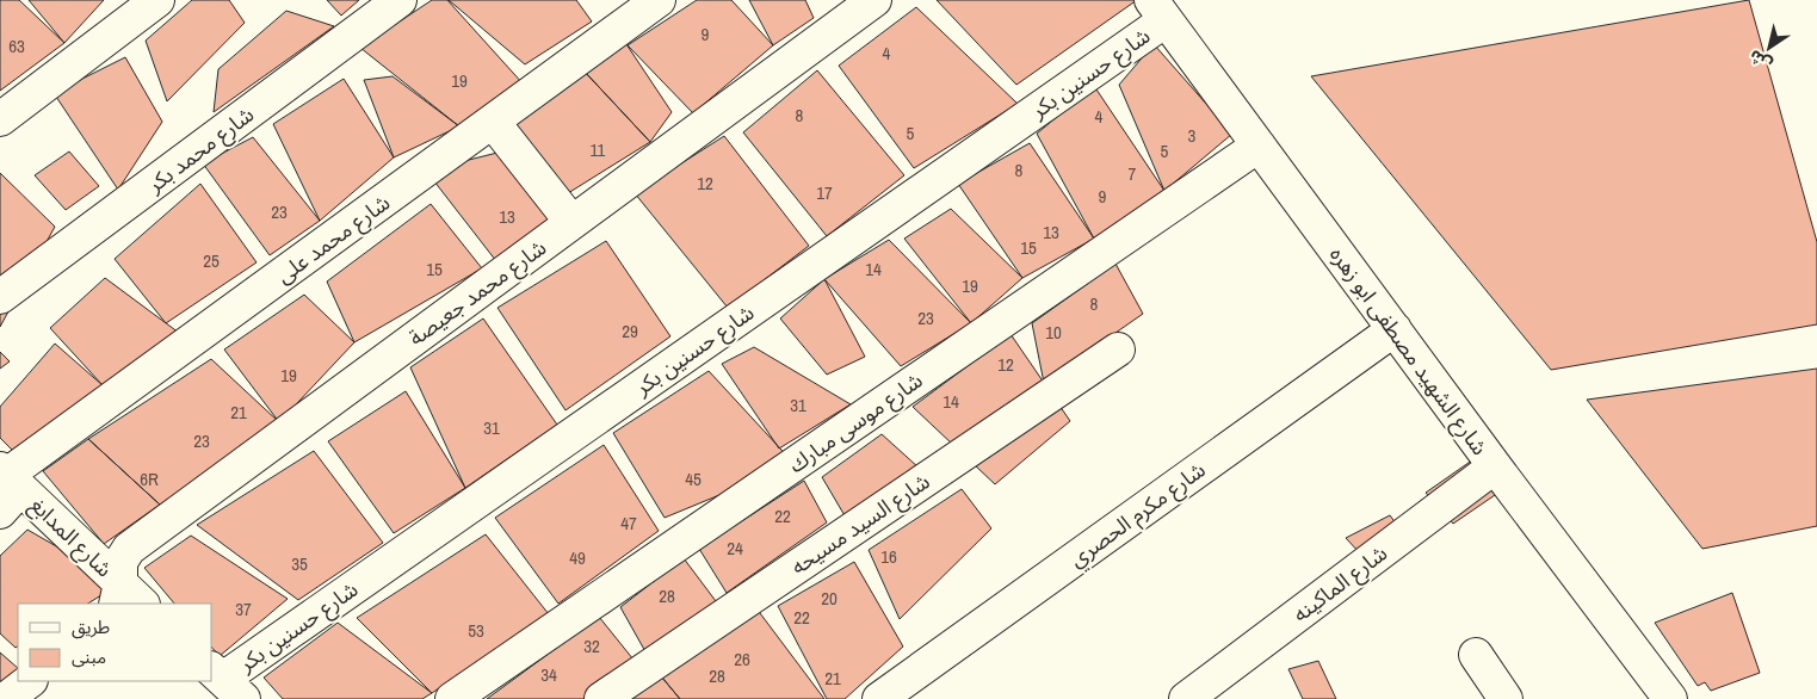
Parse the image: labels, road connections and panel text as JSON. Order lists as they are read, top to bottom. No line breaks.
{"streets":{"street":["شارع حسنين بكر","شارع محمد بكر","شارع محمد على","شارع محمد جعيصة","شارع الشهيد مصطفى ابو زهره","شارع موسى مبارك","شارع مكرم الحصري","شارع السيد مسيحه","شارع المدابغ","شارع الماكينه"]},"crossings":[["شارع حسنين بكر","شارع الشهيد مصطفى ابو زهره"],["شارع محمد على","شارع المدابغ"],["شارع محمد جعيصة","شارع المدابغ"],["شارع الشهيد مصطفى ابو زهره","شارع موسى مبارك"],["شارع الشهيد مصطفى ابو زهره","شارع مكرم الحصري"],["شارع الشهيد مصطفى ابو زهره","شارع الماكينه"]],"house_numbers":["9","63","4","19","8","4","5","3","11","5","8","7","12","17","9","23","13","13","15","25","15","14","19","8","23","29","10","12","19","14","31","21","31","23","6R","45","22","47","24","16","49","35","28","20","37","22","53","32","26","34","28","21"],"legend":["طريق","مبنى"],"north":"bottom left"}
